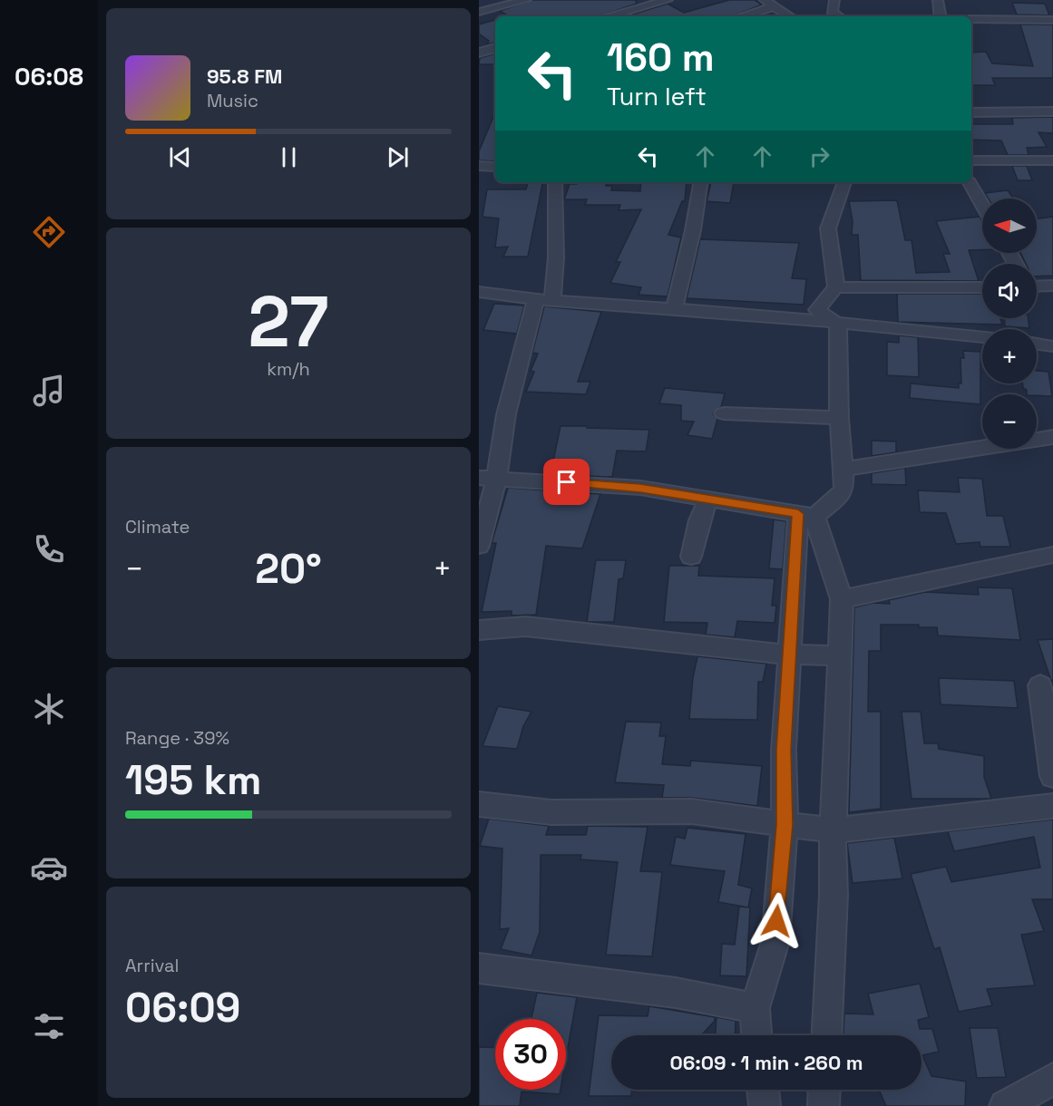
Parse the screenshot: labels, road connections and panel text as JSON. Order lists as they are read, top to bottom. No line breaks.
{"north":"left","page":{"tabs":"06:08","turn":["160 m","Turn left"],"song":["95.8 FM","Music"],"map_buttons":["+","−"],"tile":[["27","km/h"],"Climate",["Range · 39%","195 km"],["Arrival","06:09"]],"heat":["−","20°","+"],"limit":"30","trip":"06:09 · 1 min · 260 m"}}
